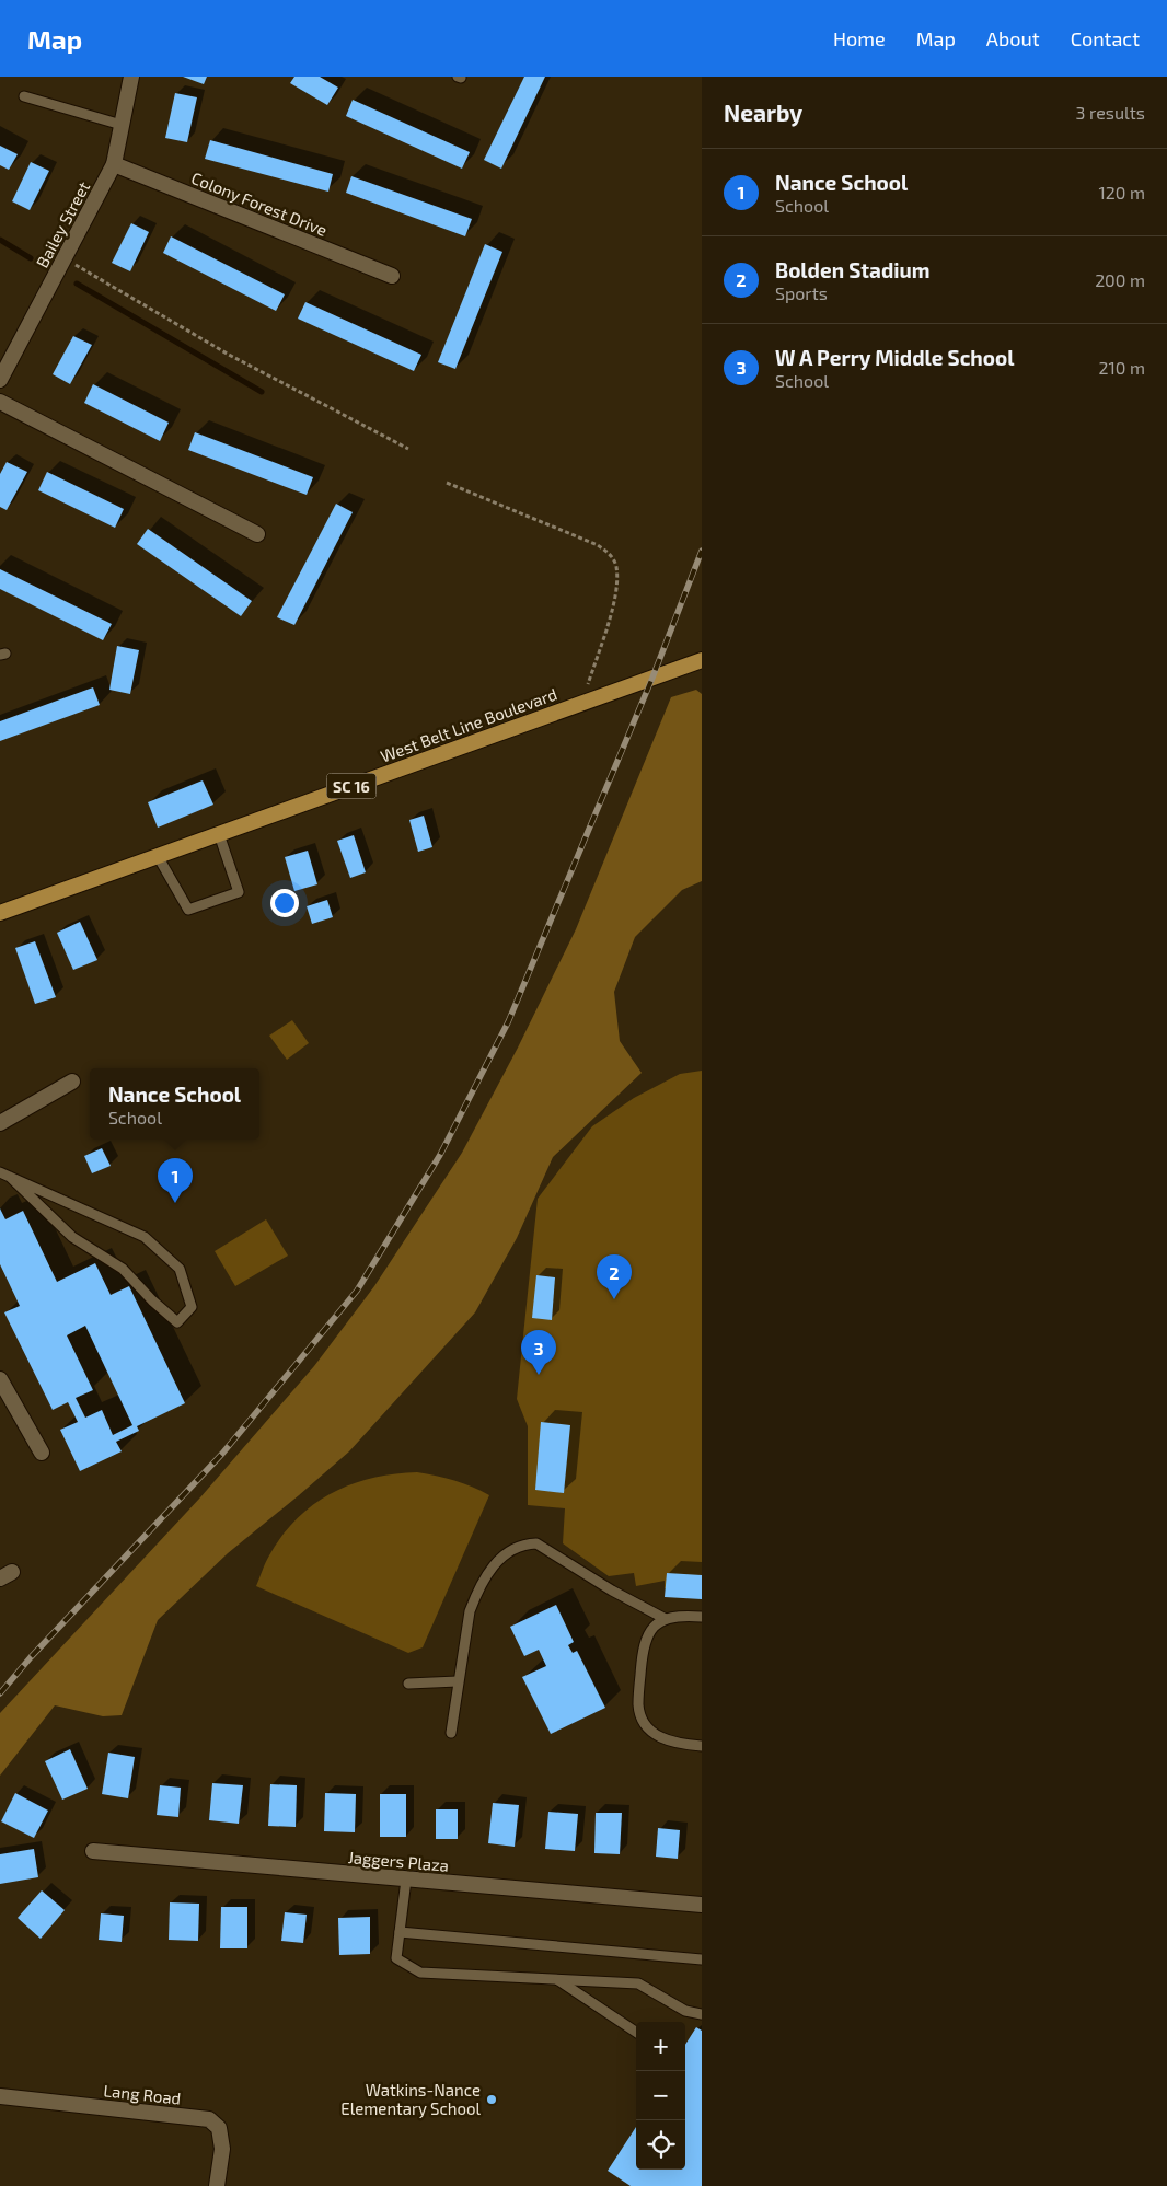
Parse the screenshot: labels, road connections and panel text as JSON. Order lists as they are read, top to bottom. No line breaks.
{"streets":{"main road":["West Belt Line Boulevard","SC 16"],"street":["Colony Forest Drive","Bailey Street","Jaggers Plaza","Lang Road"]},"crossings":[["Colony Forest Drive","Bailey Street"]],"places":["Watkins-Nance Elementary School"],"page":{"header":"Map","nav":["Home","Map","About","Contact"],"heading":["Nearby","3 results"],"list":[{"mark":"1","name":"Nance School","note":"School","value":"120 m"},{"mark":"2","name":"Bolden Stadium","note":"Sports","value":"200 m"},{"mark":"3","name":"W A Perry Middle School","note":"School","value":"210 m"}],"popup":["Nance School","School"],"pins":["1","2","3"],"map_buttons":["+","−"]}}
